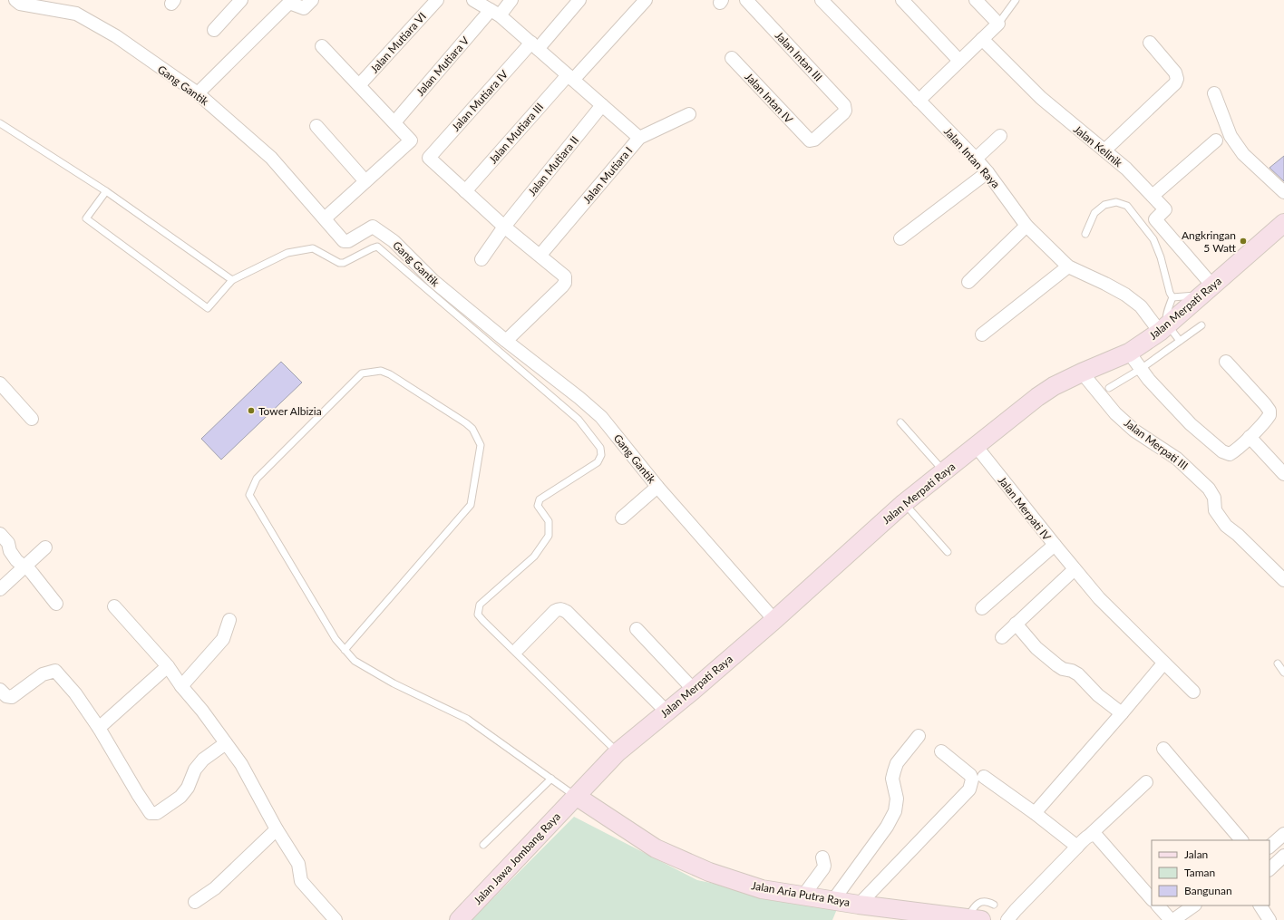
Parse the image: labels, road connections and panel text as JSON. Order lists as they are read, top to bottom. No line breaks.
{"streets":{"main road":["Jalan Merpati Raya","Jalan Jawa Jombang Raya","Jalan Aria Putra Raya"],"street":["Jalan Mutiara VI","Jalan Intan III","Jalan Mutiara V","Gang Gantik","Jalan Intan IV","Jalan Mutiara IV","Jalan Mutiara III","Jalan Kelinik","Jalan Intan Raya","Jalan Mutiara II","Jalan Mutiara I","Jalan Merpati III","Jalan Merpati IV"]},"crossings":[["Jalan Intan III","Jalan Intan IV"],["Gang Gantik","Jalan Merpati Raya"],["Jalan Mutiara IV","Jalan Mutiara III"],["Jalan Kelinik","Jalan Merpati Raya"],["Jalan Intan Raya","Jalan Merpati Raya"],["Jalan Merpati Raya","Jalan Merpati III"],["Jalan Merpati Raya","Jalan Merpati IV"],["Jalan Merpati Raya","Jalan Jawa Jombang Raya"],["Jalan Merpati Raya","Jalan Aria Putra Raya"],["Jalan Jawa Jombang Raya","Jalan Aria Putra Raya"]],"places":["Angkringan 5 Watt","Tower Albizia"],"legend":["Jalan","Taman","Bangunan"]}
